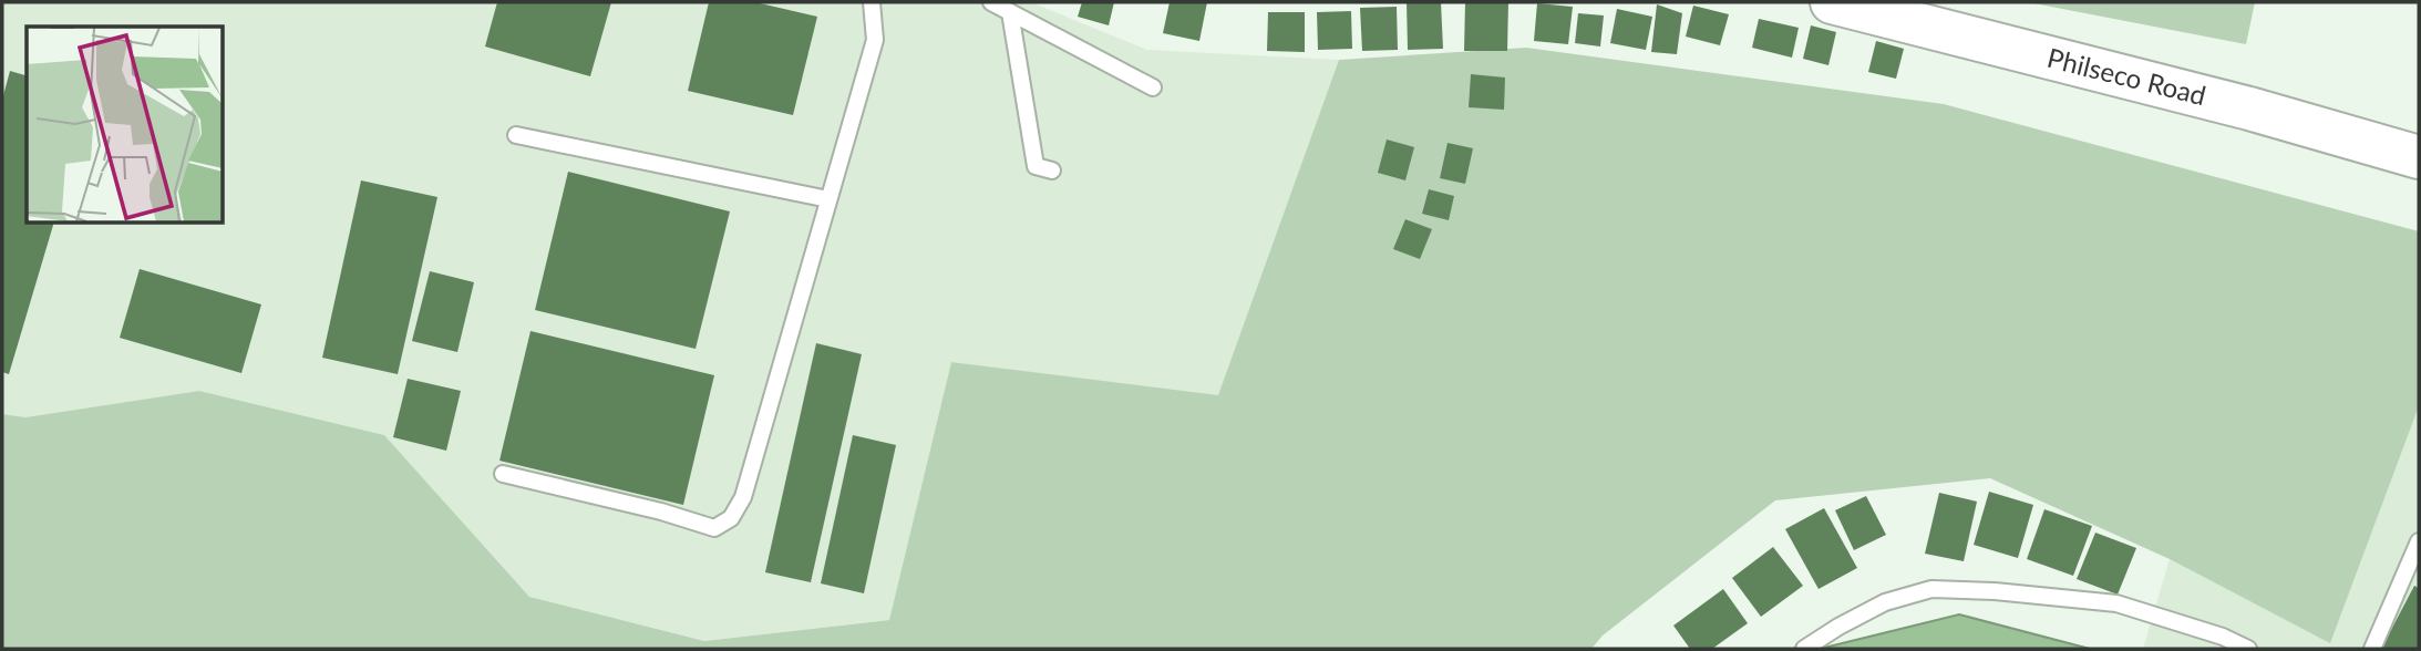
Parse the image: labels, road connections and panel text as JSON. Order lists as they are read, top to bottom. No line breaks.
{"streets":{"street":["Philseco Road"]}}
